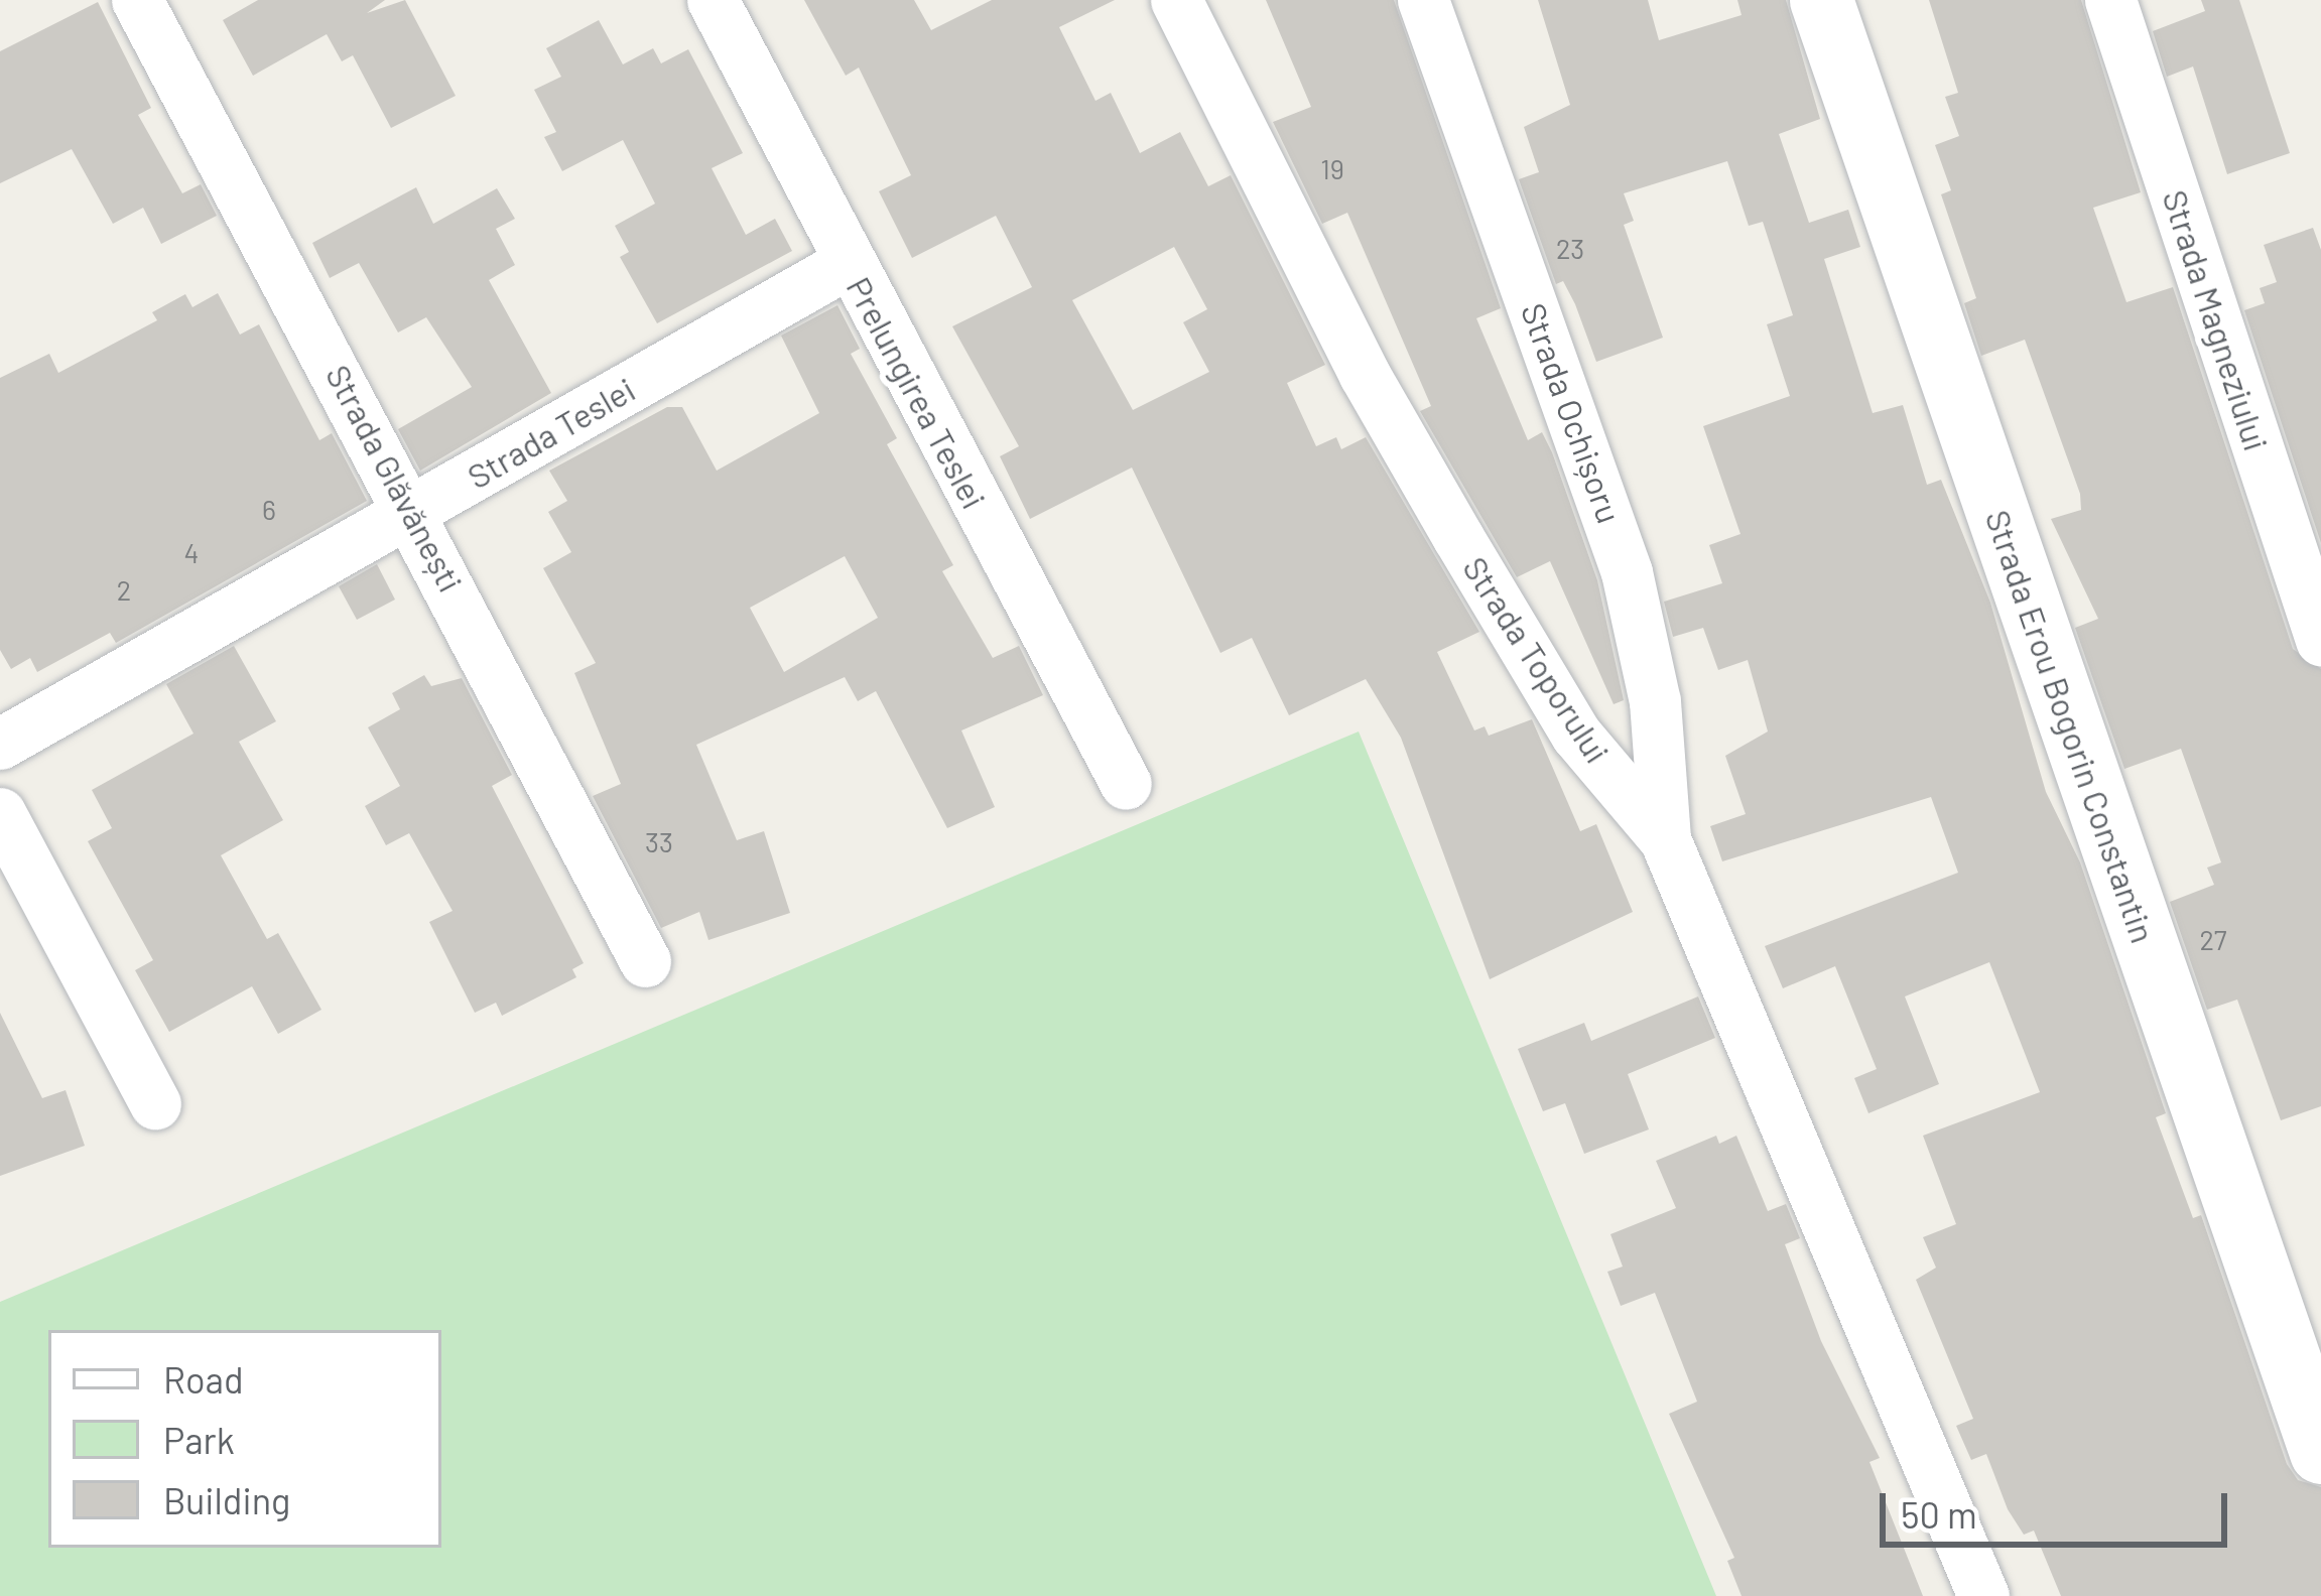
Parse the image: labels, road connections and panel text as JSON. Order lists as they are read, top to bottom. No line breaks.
{"streets":{"street":["Strada Magneziului","Prelungirea Teslei","Strada Ochișoru","Strada Teslei","Strada Glăvănești","Strada Toporului","Strada Erou Bogorin Constantin"]},"crossings":[["Prelungirea Teslei","Strada Teslei"],["Strada Ochișoru","Strada Toporului"],["Strada Teslei","Strada Glăvănești"]],"house_numbers":["19","23","6","4","2","33","27"],"legend":["Road","Park","Building"],"scale_bar":"50 m"}
